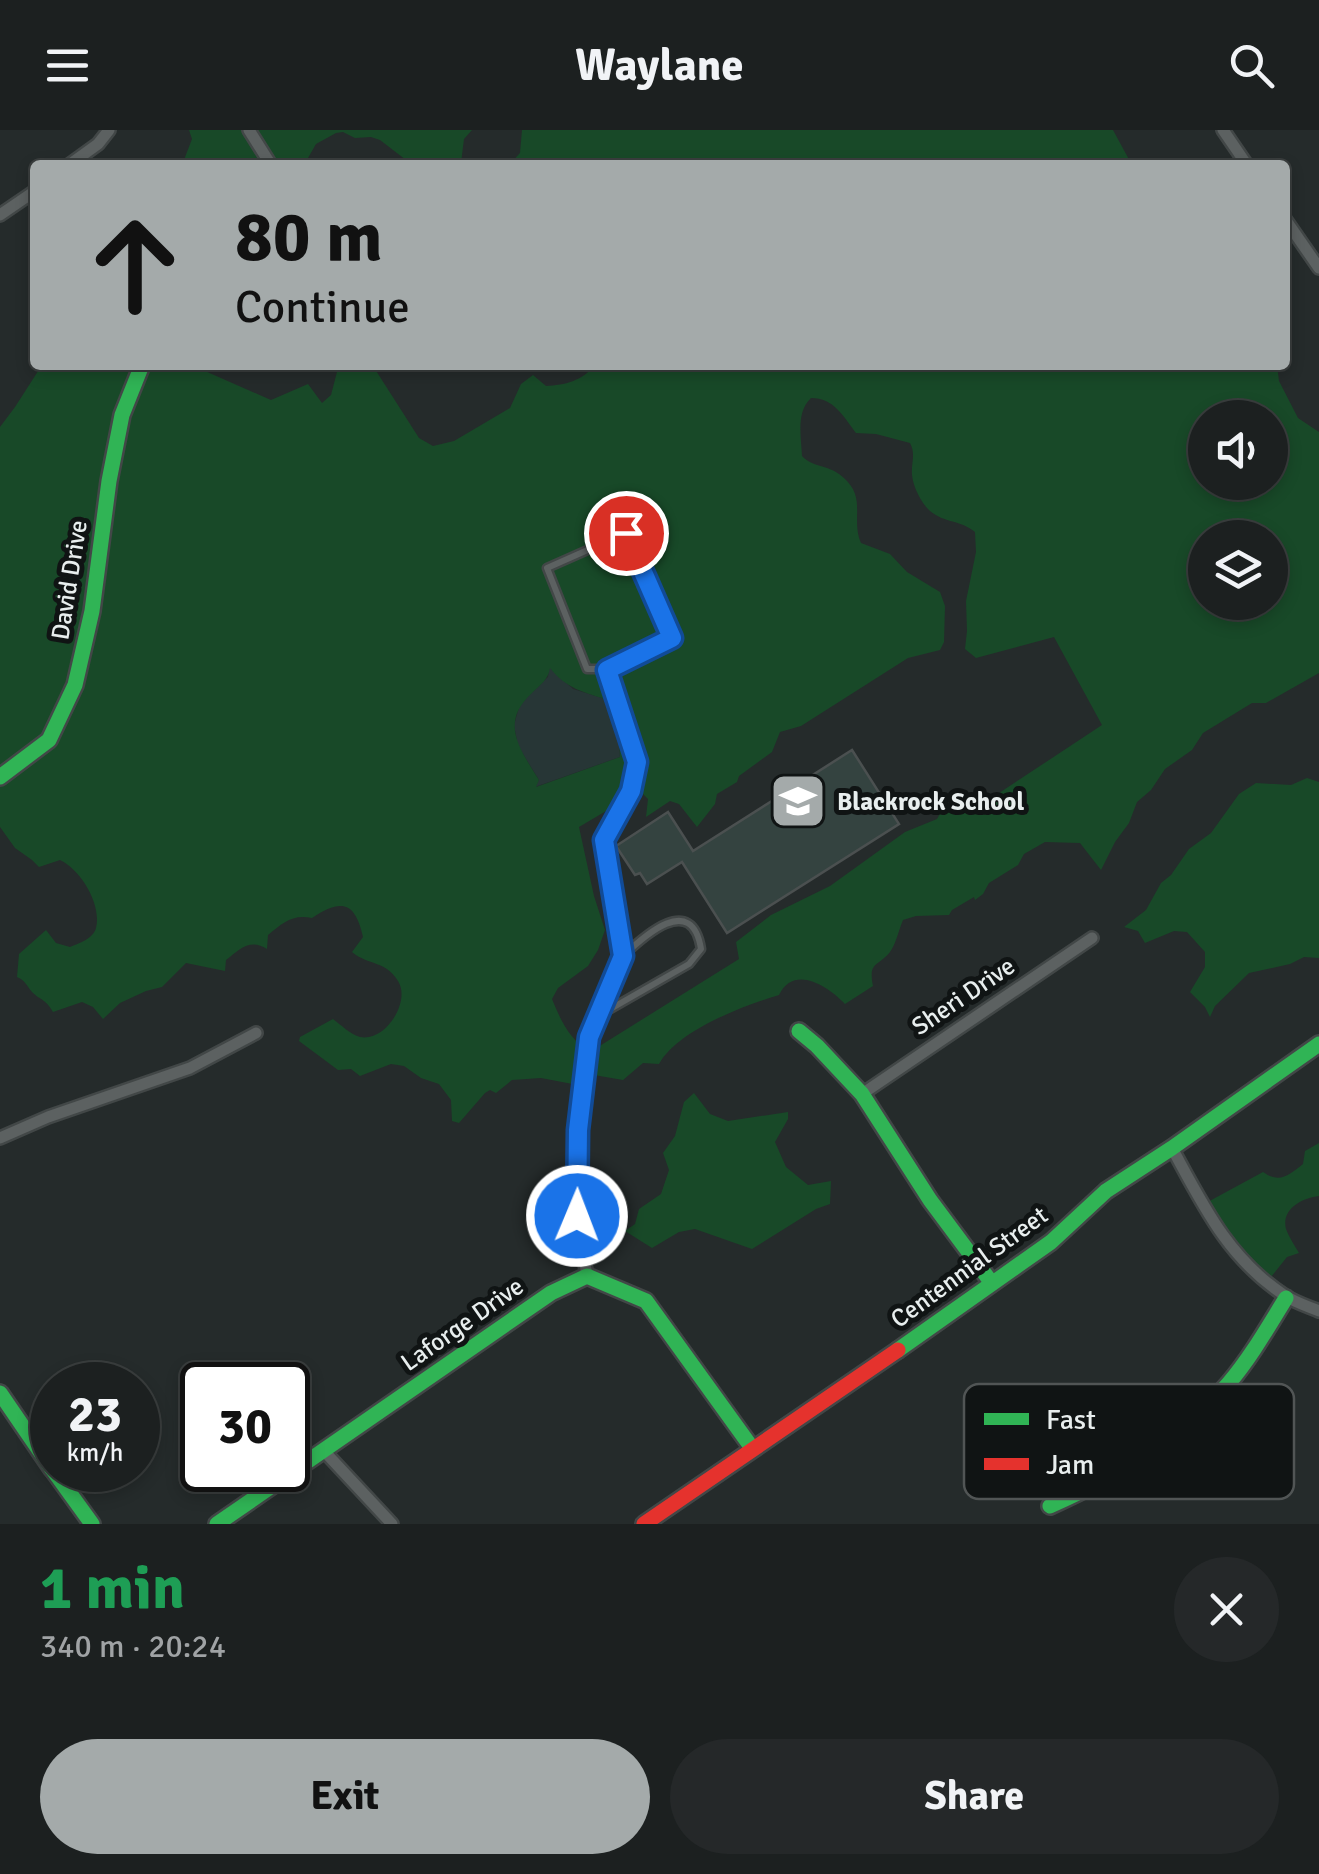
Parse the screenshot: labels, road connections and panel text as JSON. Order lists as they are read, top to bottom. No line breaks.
{"streets":{"street":["David Drive","Sheri Drive","Centennial Street","Laforge Drive"]},"places":{"school or university":["Blackrock School"]},"legend":["Fast","Jam"],"page":{"header":"Waylane","turn":["80 m","Continue"],"speed":"23 km/h","limit":"30","heading":["1 min","340 m · 20:24"],"buttons":["Exit","Share"]}}
